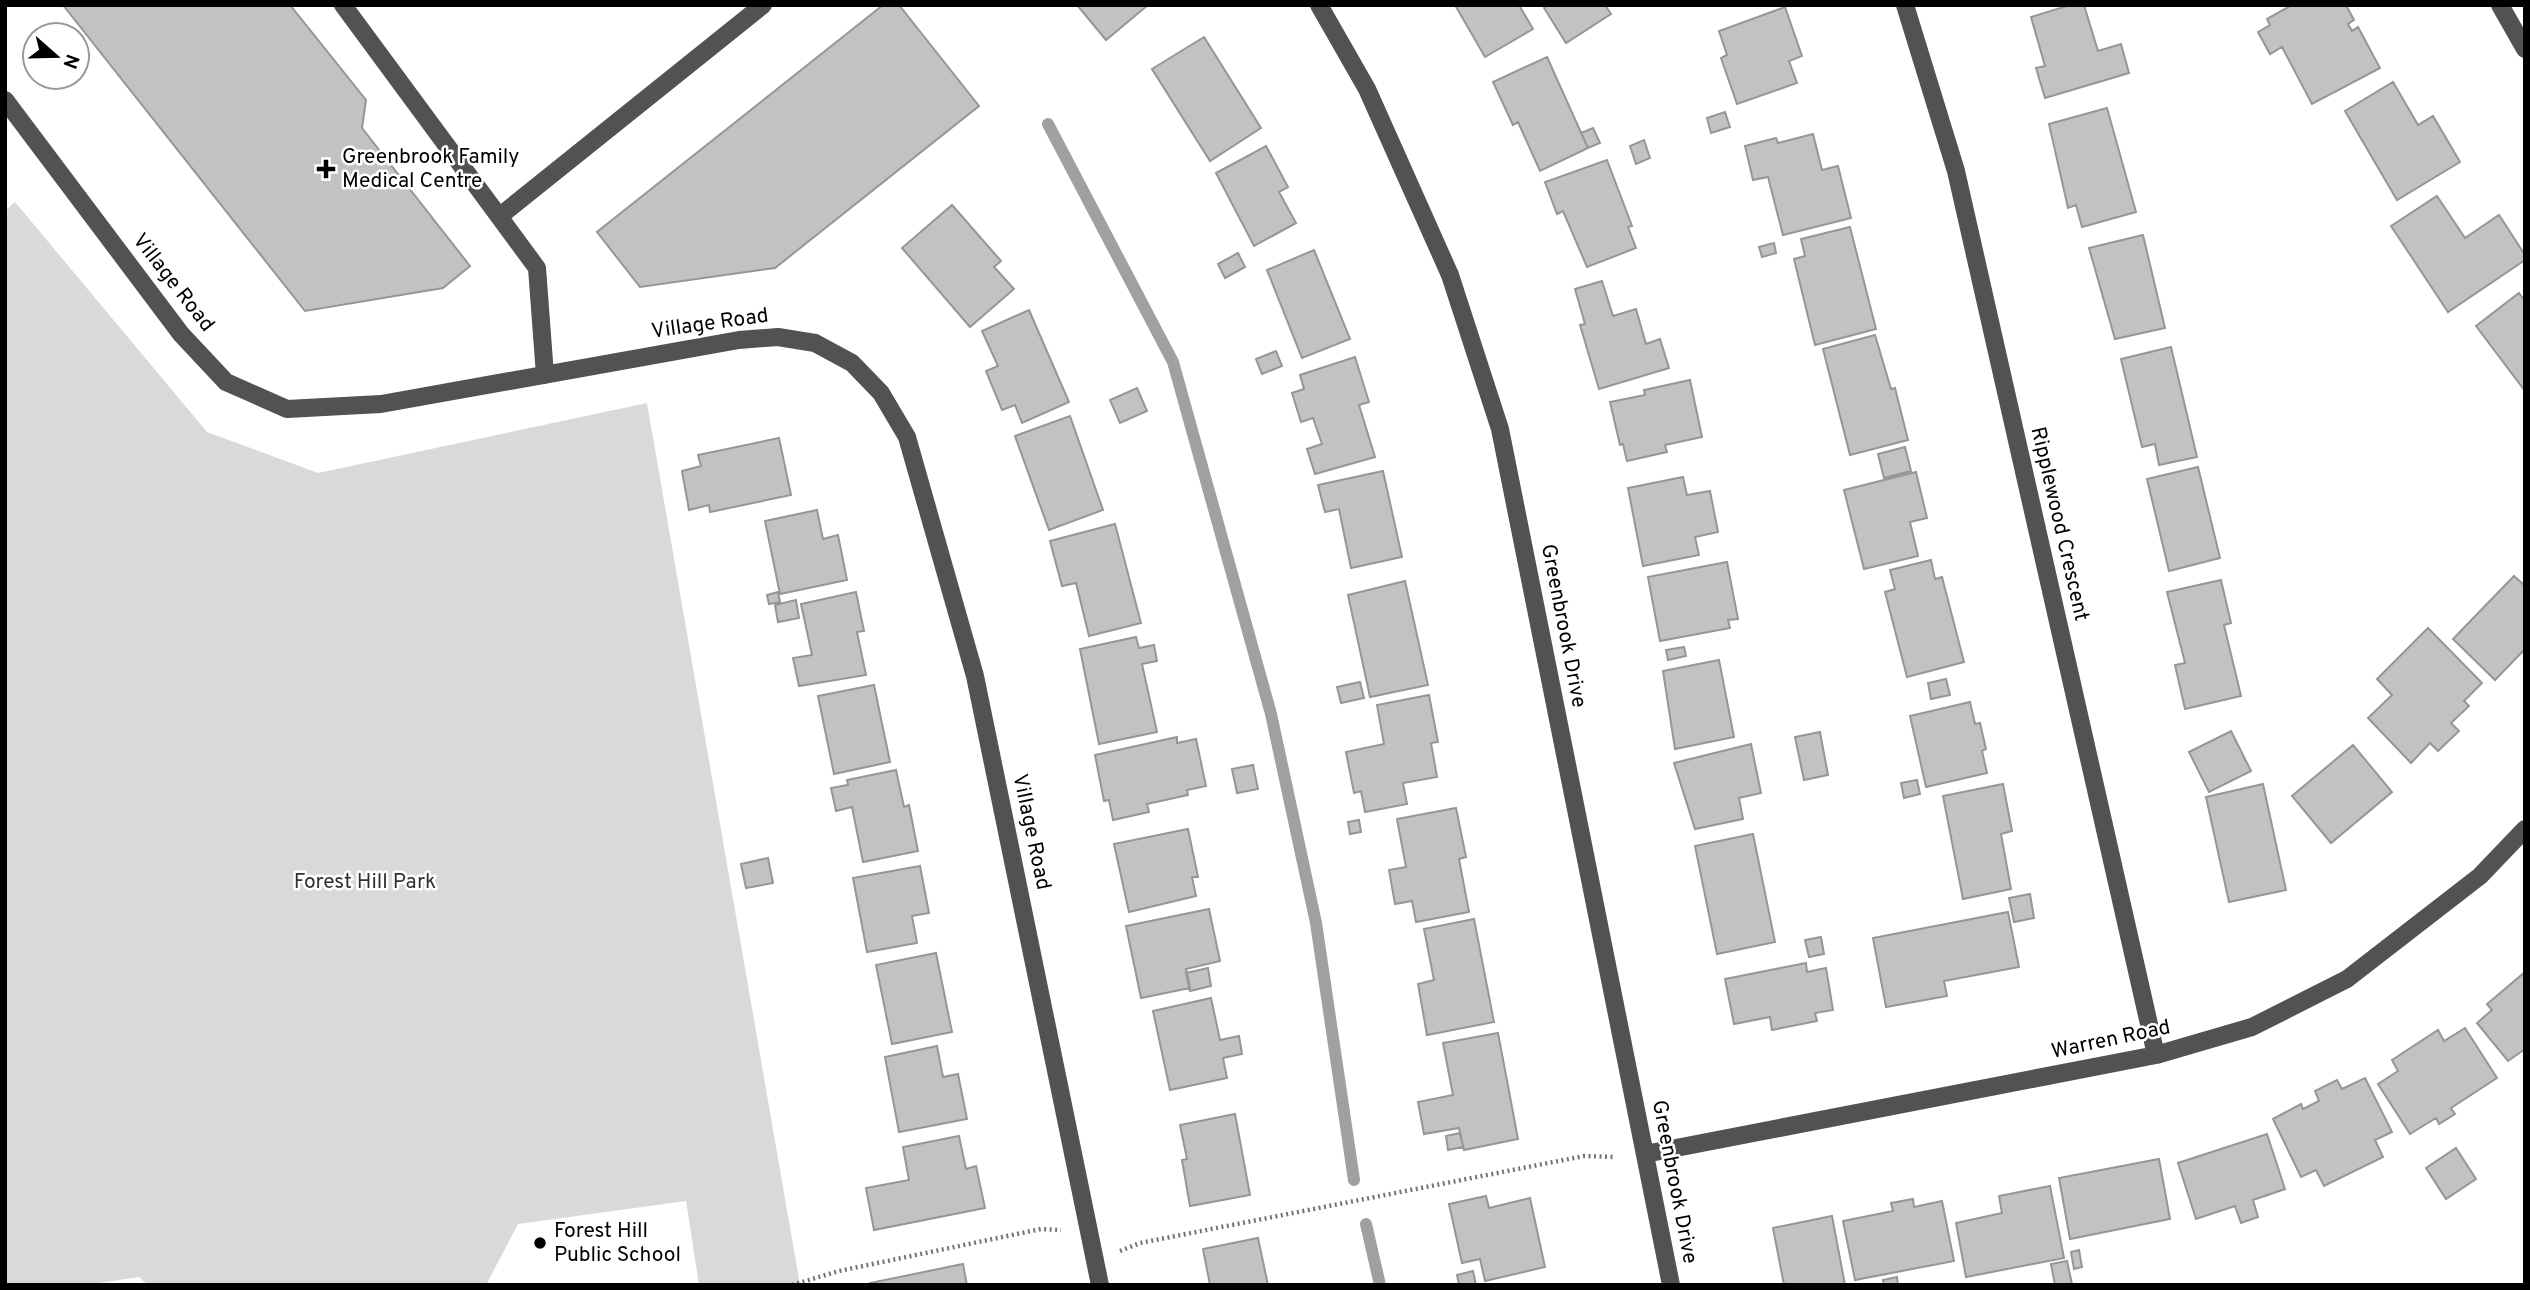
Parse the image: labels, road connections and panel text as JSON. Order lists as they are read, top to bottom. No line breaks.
{"streets":{"street":["Village Road","Ripplewood Crescent","Greenbrook Drive","Warren Road"]},"crossings":[["Ripplewood Crescent","Warren Road"],["Greenbrook Drive","Warren Road"]],"parks":["Forest Hill Park"],"places":{"health":["Greenbrook Family Medical Centre"],"other":["Forest Hill Public School"]},"north":"right"}
